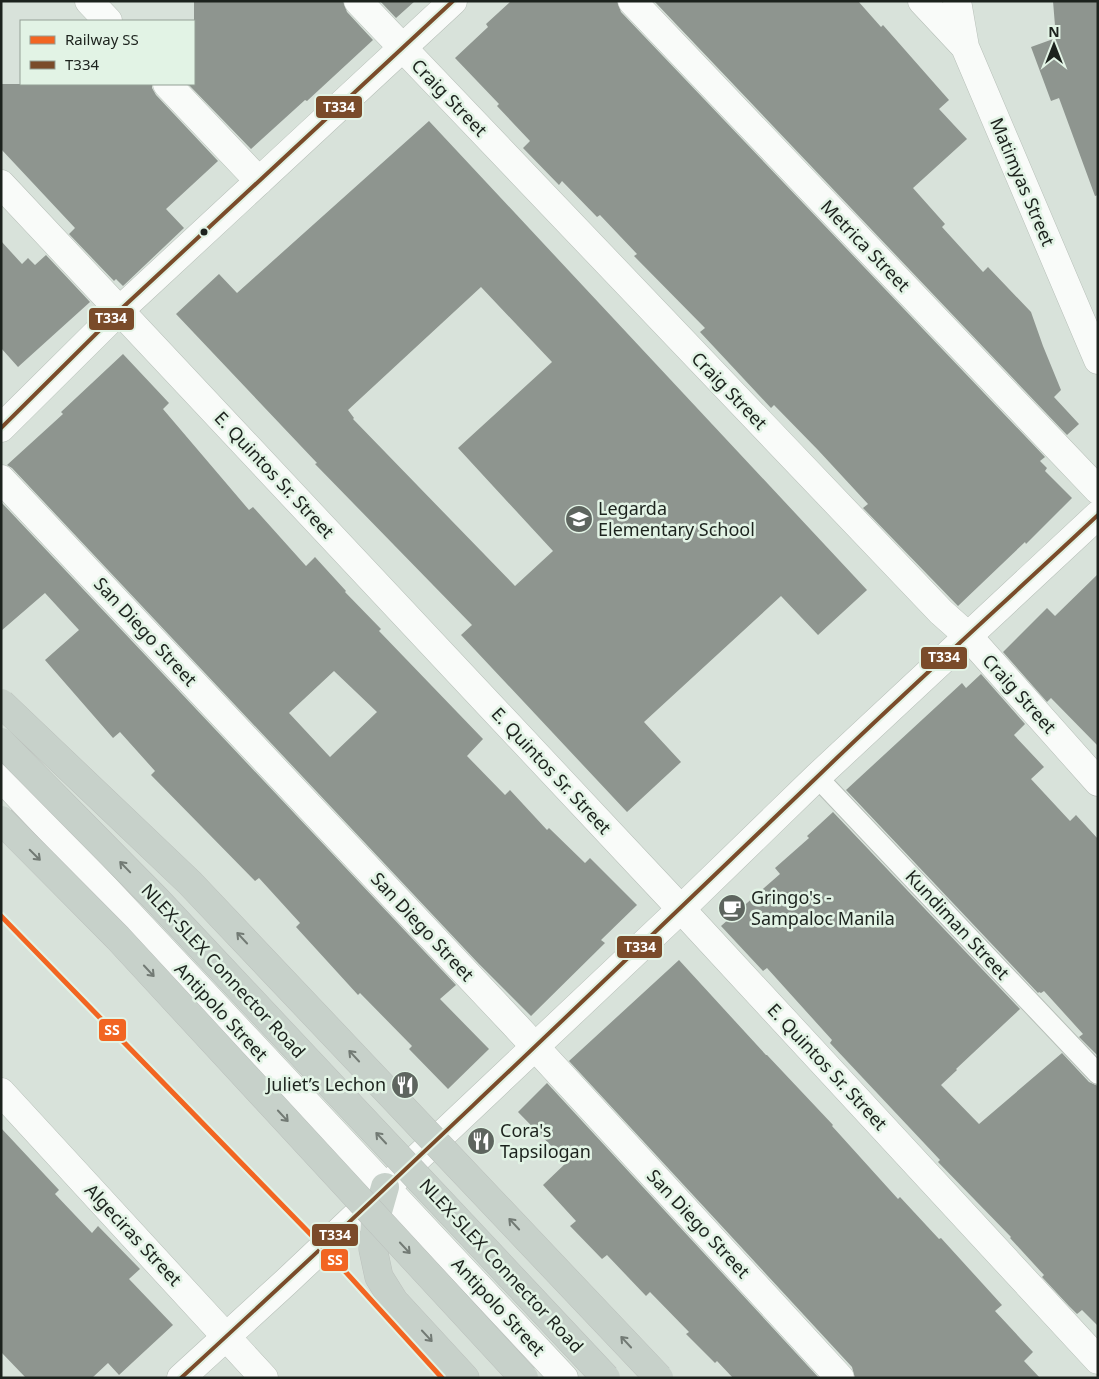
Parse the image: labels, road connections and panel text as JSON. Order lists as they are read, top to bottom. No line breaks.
{"streets":{"highway":["NLEX-SLEX Connector Road"],"street":["Craig Street","Matimyas Street","Metrica Street","E. Quintos Sr. Street","San Diego Street","Antipolo Street","Algeciras Street"],"lane":["Kundiman Street"]},"places":{"school or university":["Legarda Elementary School"],"cafe":["Gringo's - Sampaloc Manila"],"restaurant":["Juliet’s Lechon","Cora's Tapsilogan"]},"lines":["transit line T334","rail line SS"],"legend":["Railway SS","T334"],"north":"top"}
